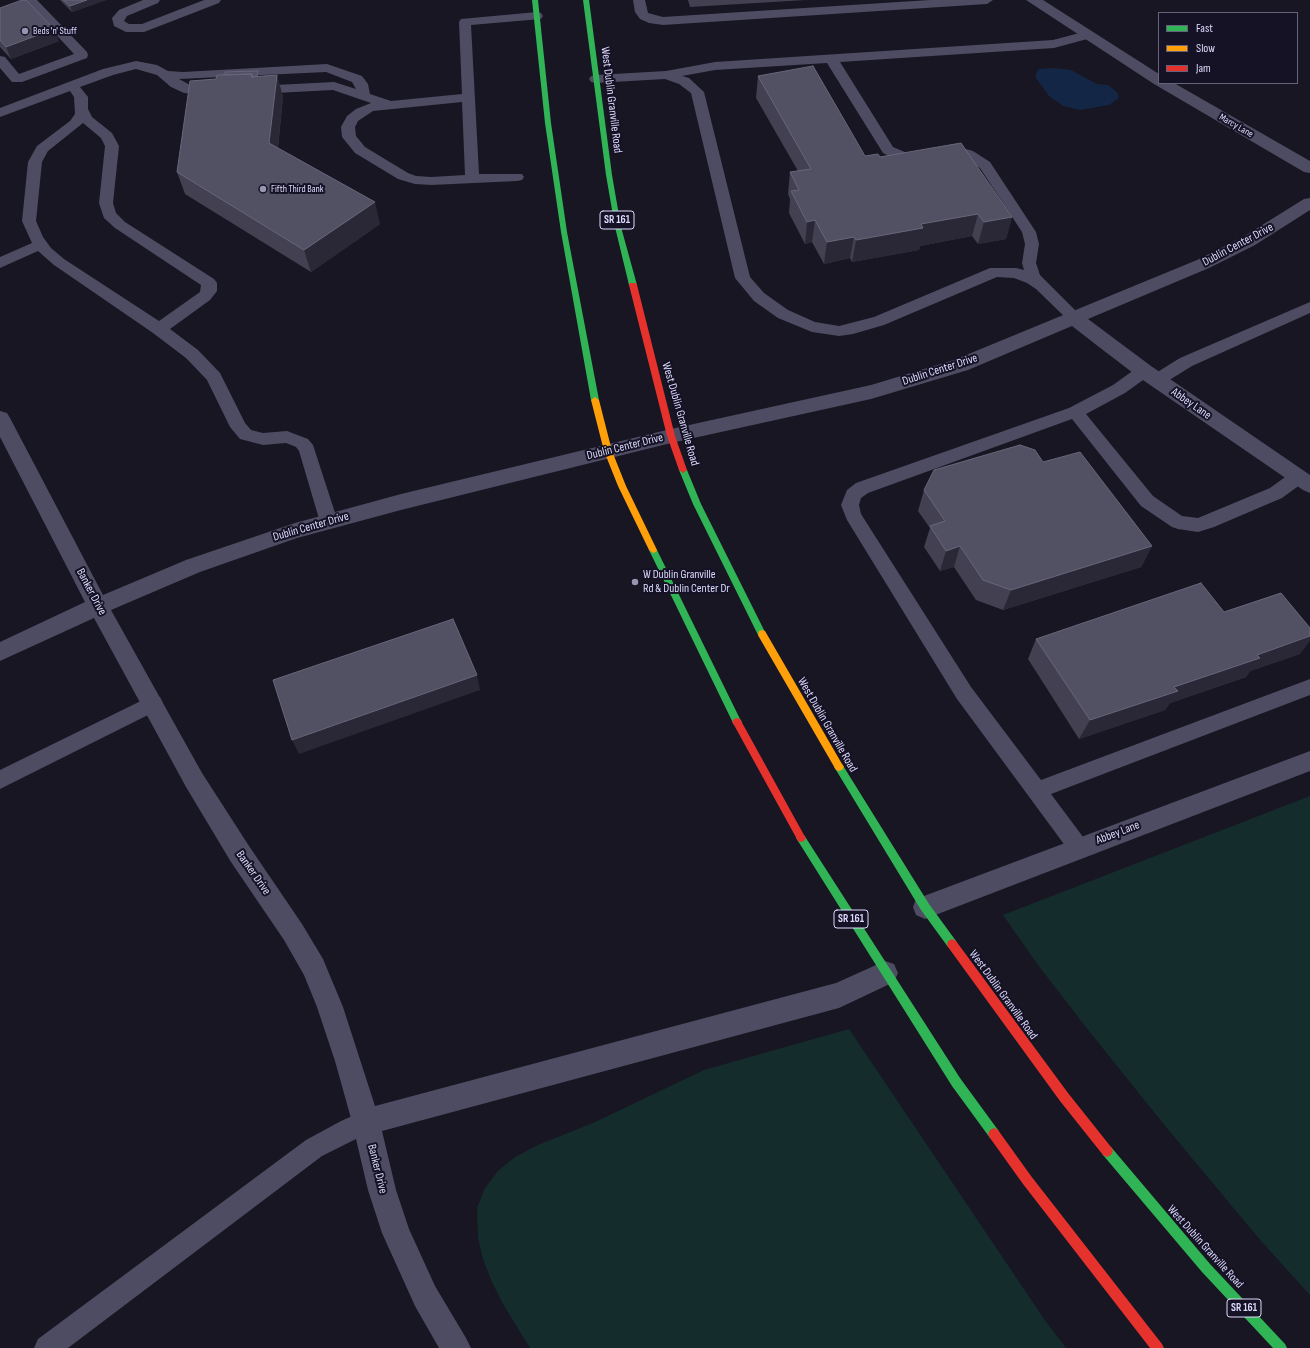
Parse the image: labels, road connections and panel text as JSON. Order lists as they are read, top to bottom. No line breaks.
{"streets":{"main road":["West Dublin Granville Road","SR 161"],"street":["Marcy Lane","Dublin Center Drive","Abbey Lane","Banker Drive"]},"crossings":[["West Dublin Granville Road","Dublin Center Drive"],["West Dublin Granville Road","Abbey Lane"],["SR 161","Dublin Center Drive"],["Dublin Center Drive","Abbey Lane"],["Dublin Center Drive","Banker Drive"]],"places":["Beds 'n' Stuff","Fifth Third Bank","W Dublin Granville Rd & Dublin Center Dr"],"legend":["Fast","Slow","Jam"]}
